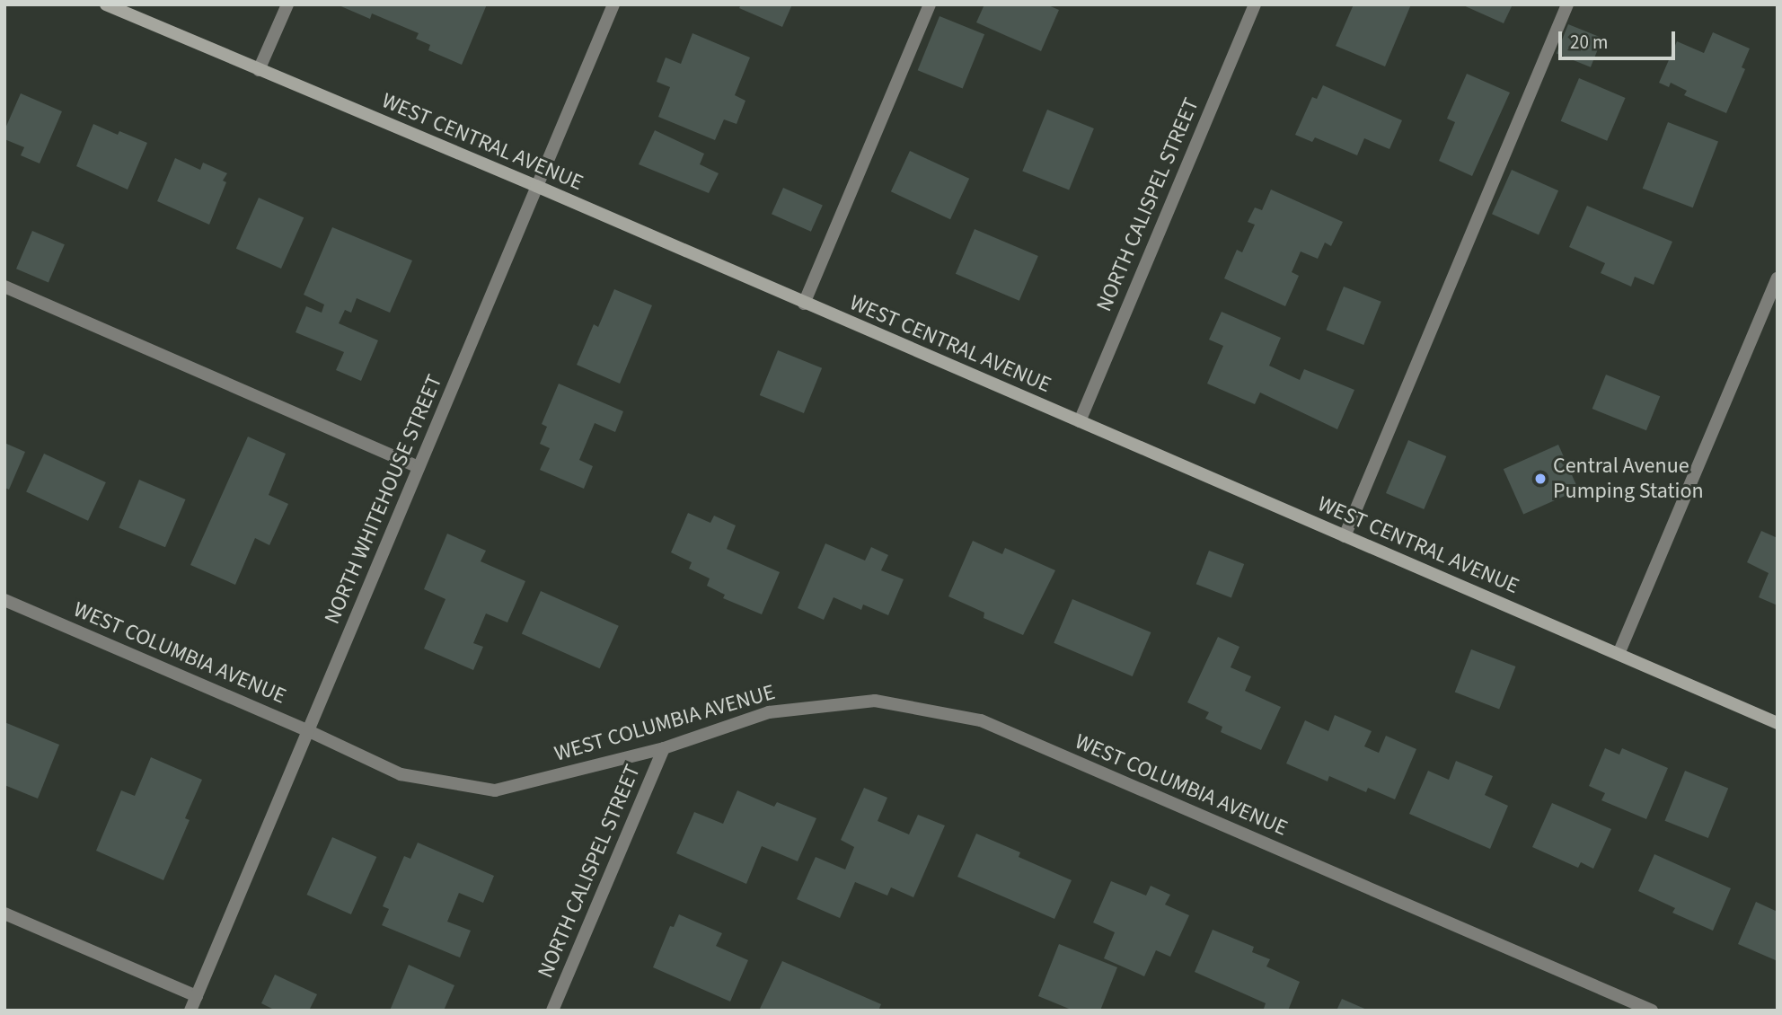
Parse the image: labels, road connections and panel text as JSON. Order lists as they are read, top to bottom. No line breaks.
{"streets":{"street":["WEST CENTRAL AVENUE","NORTH CALISPEL STREET","NORTH WHITEHOUSE STREET","WEST COLUMBIA AVENUE"]},"crossings":[["WEST CENTRAL AVENUE","NORTH CALISPEL STREET"],["WEST CENTRAL AVENUE","NORTH WHITEHOUSE STREET"],["NORTH CALISPEL STREET","WEST COLUMBIA AVENUE"],["NORTH WHITEHOUSE STREET","WEST COLUMBIA AVENUE"]],"places":["Central Avenue Pumping Station"],"scale_bar":"20 m"}
